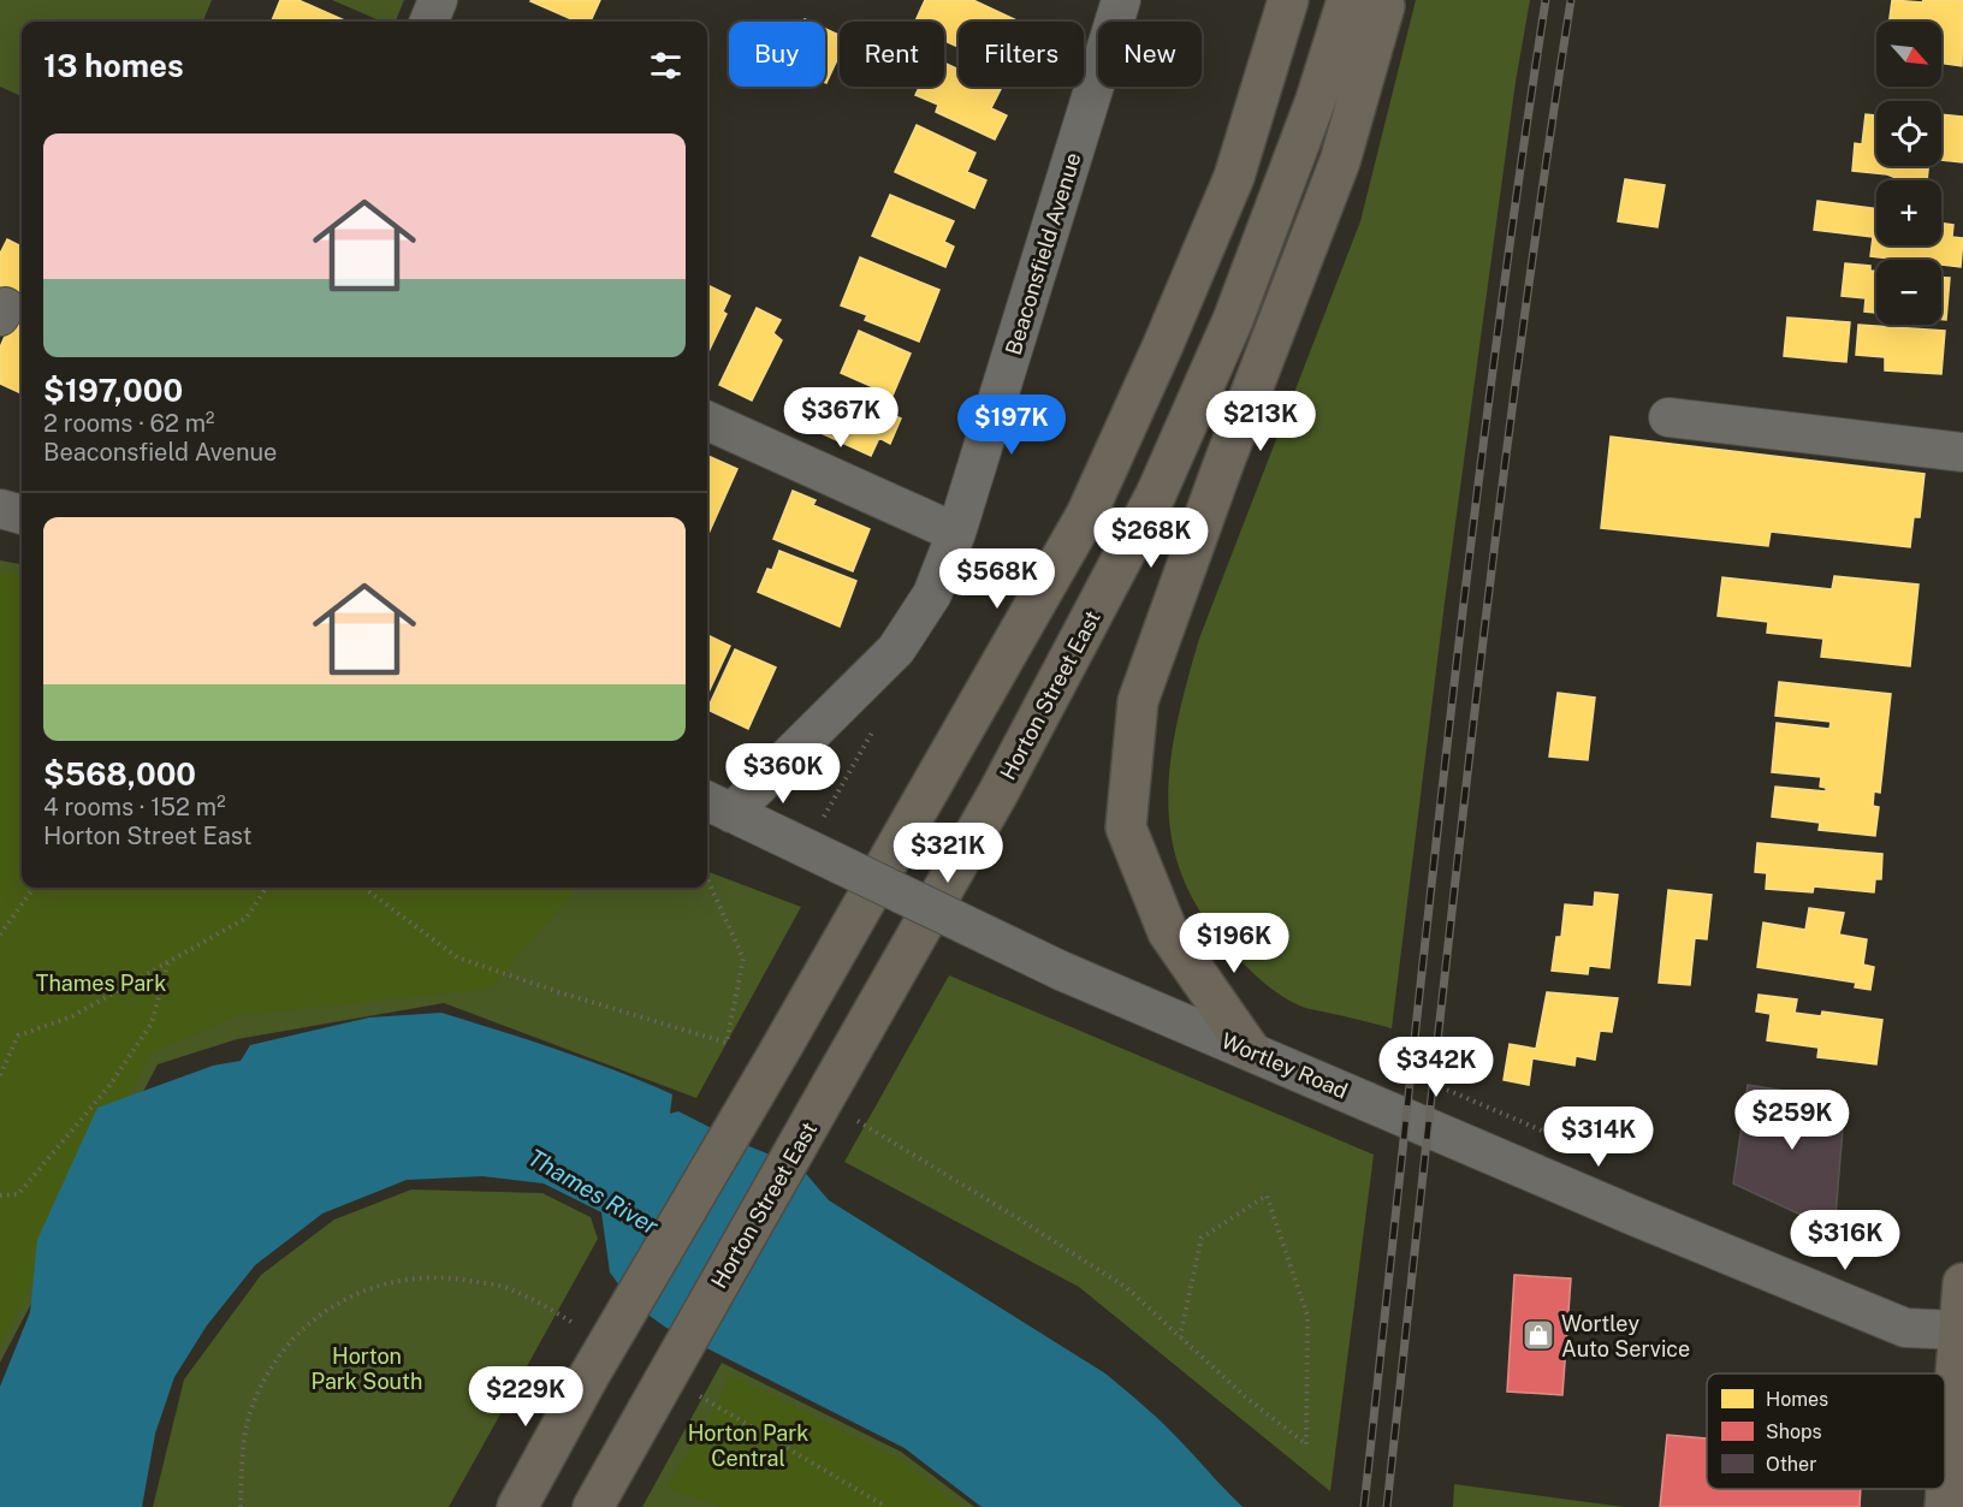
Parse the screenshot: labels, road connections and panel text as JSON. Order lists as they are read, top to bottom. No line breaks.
{"streets":{"main road":["Horton Street East"],"street":["Beaconsfield Avenue","Wortley Road"]},"crossings":[["Beaconsfield Avenue","Wortley Road"]],"water":["Thames River"],"parks":["Thames Park","Horton Park South","Horton Park Central"],"places":{"shop":["Wortley Auto Service"]},"legend":["Homes","Shops","Other"],"north":"bottom right","page":{"map_buttons":["+","−"],"chip":["Buy","Rent","Filters","New"],"heading":"13 homes","list":[{"name":"$197,000","note":"2 rooms · 62 m² · Beaconsfield Avenue"},{"name":"$568,000","note":"4 rooms · 152 m² · Horton Street East"}],"price":["$367K","$213K","$197K","$268K","$568K","$360K","$321K","$196K","$342K","$259K","$314K","$316K","$229K"]}}
